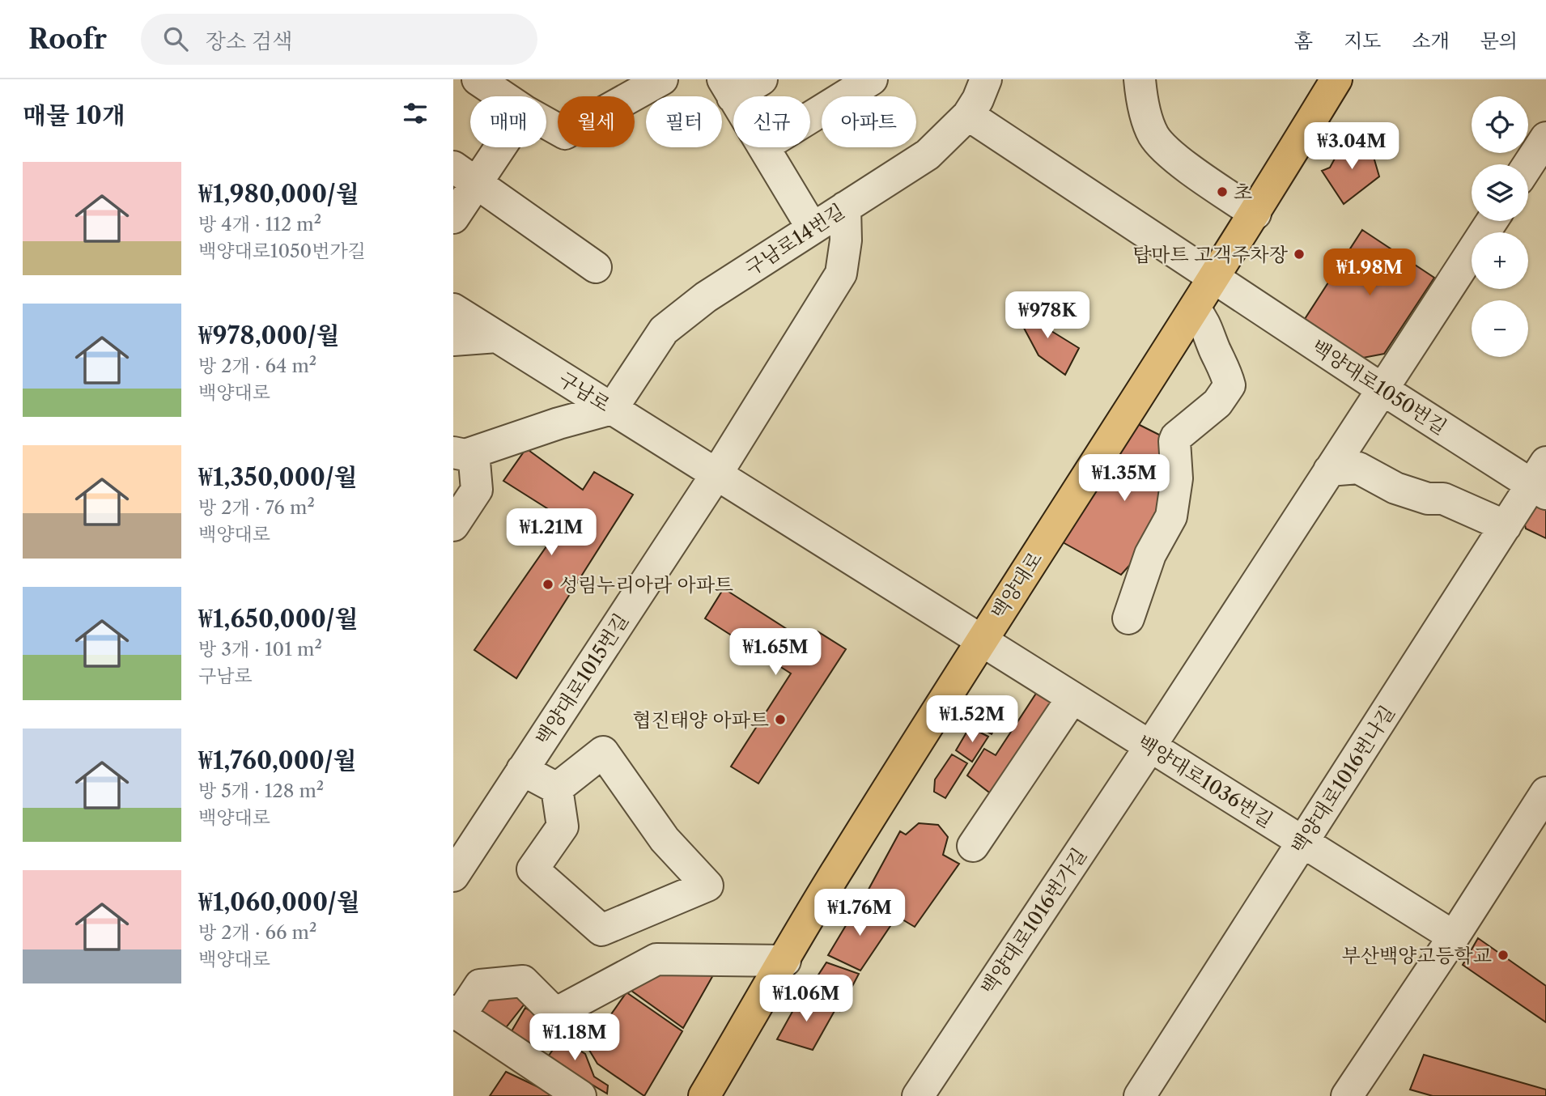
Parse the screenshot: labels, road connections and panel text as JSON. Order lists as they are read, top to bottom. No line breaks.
{"streets":{"main road":["백양대로"],"street":["구남로14번길","백양대로1050번길","구남로","백양대로1015번길","백양대로1016번나길","백양대로1036번길","백양대로1016번가길"]},"crossings":[["구남로14번길","백양대로1050번길"],["구남로14번길","구남로"],["백양대로1050번길","백양대로"],["백양대로1050번길","백양대로1016번나길"],["백양대로1050번길","백양대로1016번가길"],["구남로","백양대로"],["구남로","백양대로1015번길"],["구남로","백양대로1036번길"],["백양대로","백양대로1036번길"],["백양대로1016번나길","백양대로1036번길"],["백양대로1036번길","백양대로1016번가길"]],"places":["초","탑마트 고객주차장","성림누리아라 아파트","협진태양 아파트","부산백양고등학교"],"page":{"header":"Roofr","search":"장소 검색","nav":["홈","지도","소개","문의"],"heading":"매물 10개","map_buttons":["+","−"],"chip":["매매","월세","필터","신규","아파트"],"price":["₩3.04M","₩1.98M","₩978K","₩1.35M","₩1.21M","₩1.65M","₩1.52M","₩1.76M","₩1.06M","₩1.18M"],"list":[{"name":"₩1,980,000/월","note":"방 4개 · 112 m² · 백양대로1050번가길"},{"name":"₩978,000/월","note":"방 2개 · 64 m² · 백양대로"},{"name":"₩1,350,000/월","note":"방 2개 · 76 m² · 백양대로"},{"name":"₩1,650,000/월","note":"방 3개 · 101 m² · 구남로"},{"name":"₩1,760,000/월","note":"방 5개 · 128 m² · 백양대로"},{"name":"₩1,060,000/월","note":"방 2개 · 66 m² · 백양대로"}]}}
